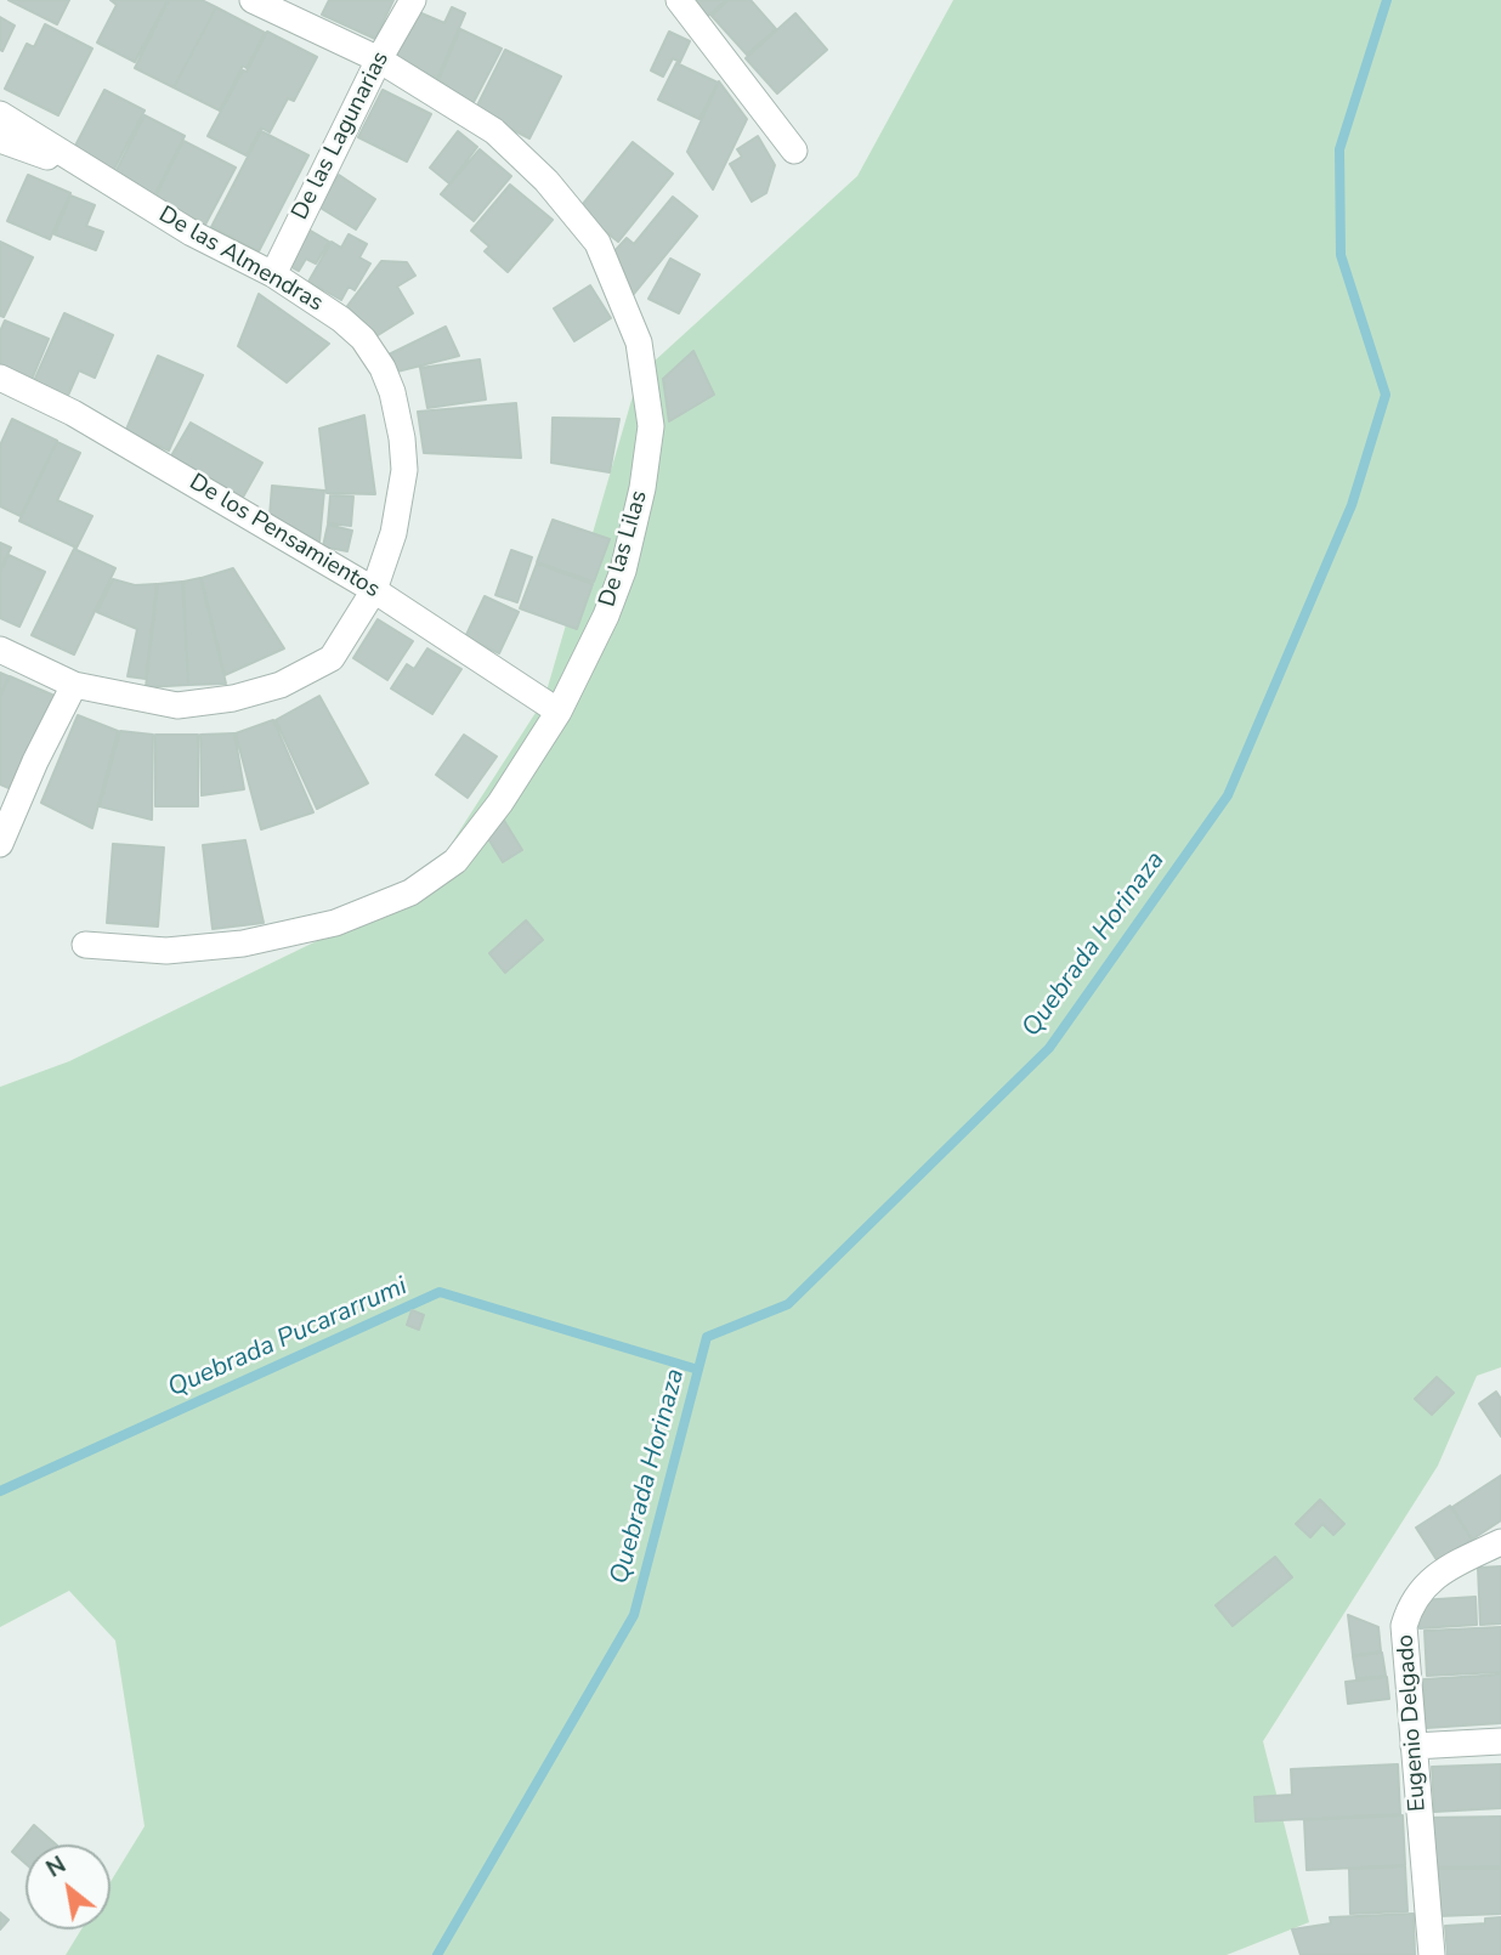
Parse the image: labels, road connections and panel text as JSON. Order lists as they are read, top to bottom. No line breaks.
{"streets":{"street":["De las Lagunarias","De las Almendras","De los Pensamientos","De las Lilas","Eugenio Delgado"]},"crossings":[["De las Lagunarias","De las Almendras"],["De las Lagunarias","De las Lilas"],["De las Almendras","De los Pensamientos"],["De los Pensamientos","De las Lilas"]],"water":["Quebrada Horinaza","Quebrada Pucararrumi"],"north":"top left"}
